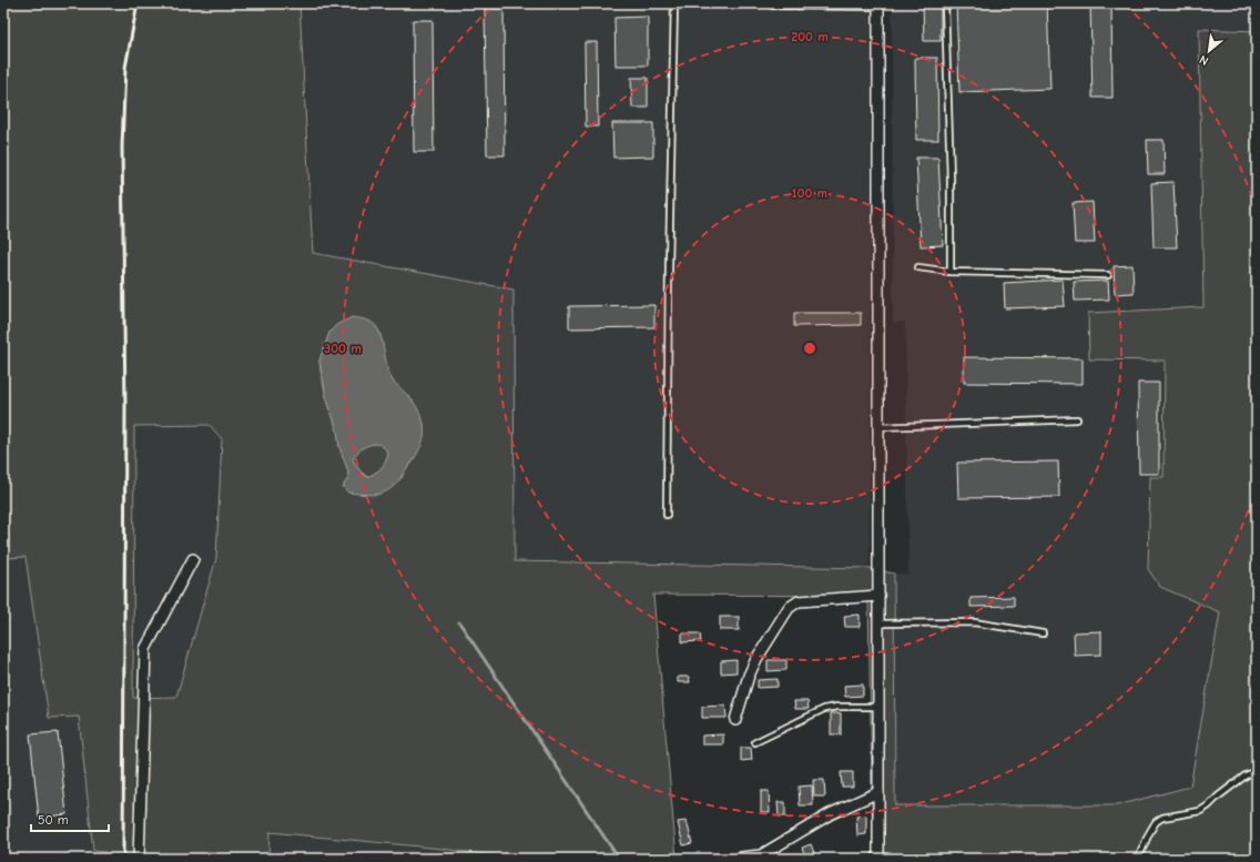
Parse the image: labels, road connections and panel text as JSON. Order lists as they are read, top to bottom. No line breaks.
{"scale_bar":"50 m","north":"bottom left","rings":["200 m","100 m","300 m"]}
